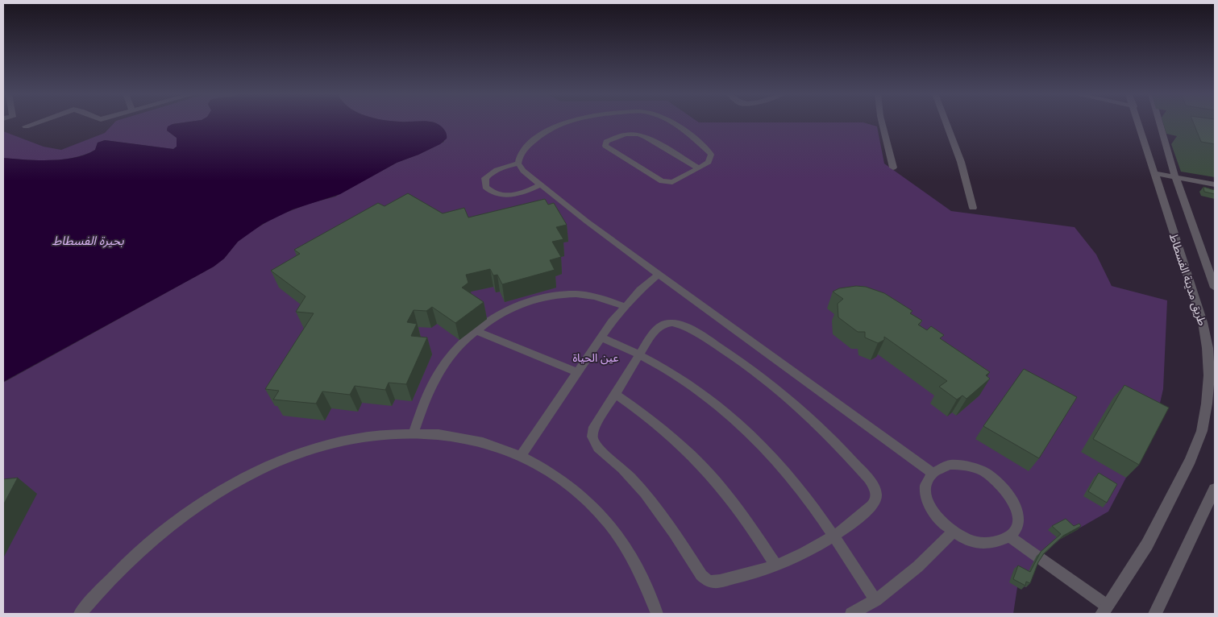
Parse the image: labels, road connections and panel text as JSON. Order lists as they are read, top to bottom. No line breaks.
{"streets":{"street":["طريق مدينة الفسطاط"]},"water":["بحيرة الفسطاط"],"parks":["عين الحياة"]}
